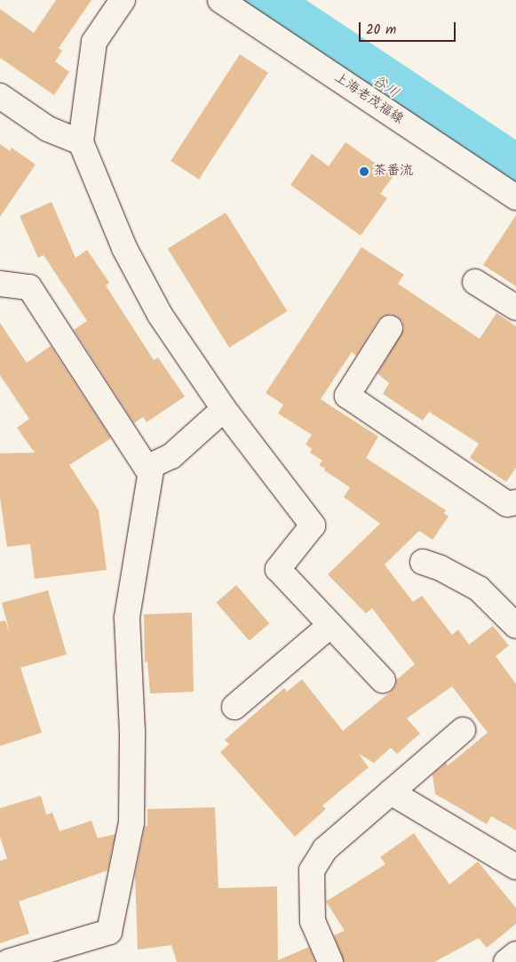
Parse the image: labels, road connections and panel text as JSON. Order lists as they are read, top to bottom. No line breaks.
{"streets":{"street":["上海老茂福線"]},"water":["谷川"],"places":["茶番流"],"scale_bar":"20 m"}
